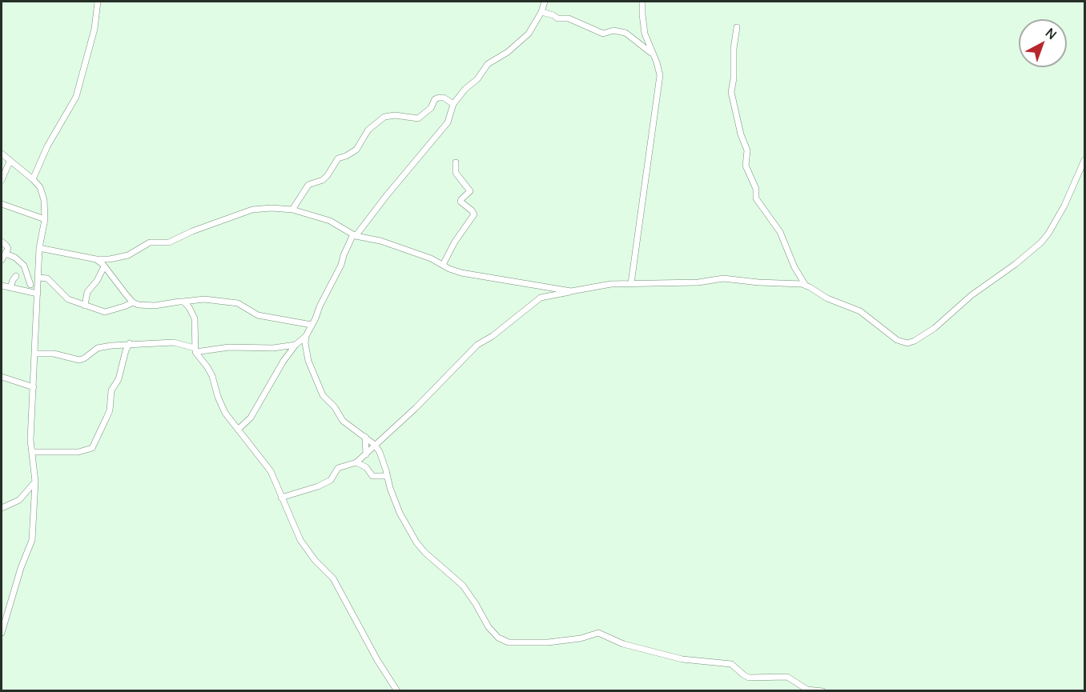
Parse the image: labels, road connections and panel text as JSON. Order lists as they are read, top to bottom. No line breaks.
{"north":"top right"}
